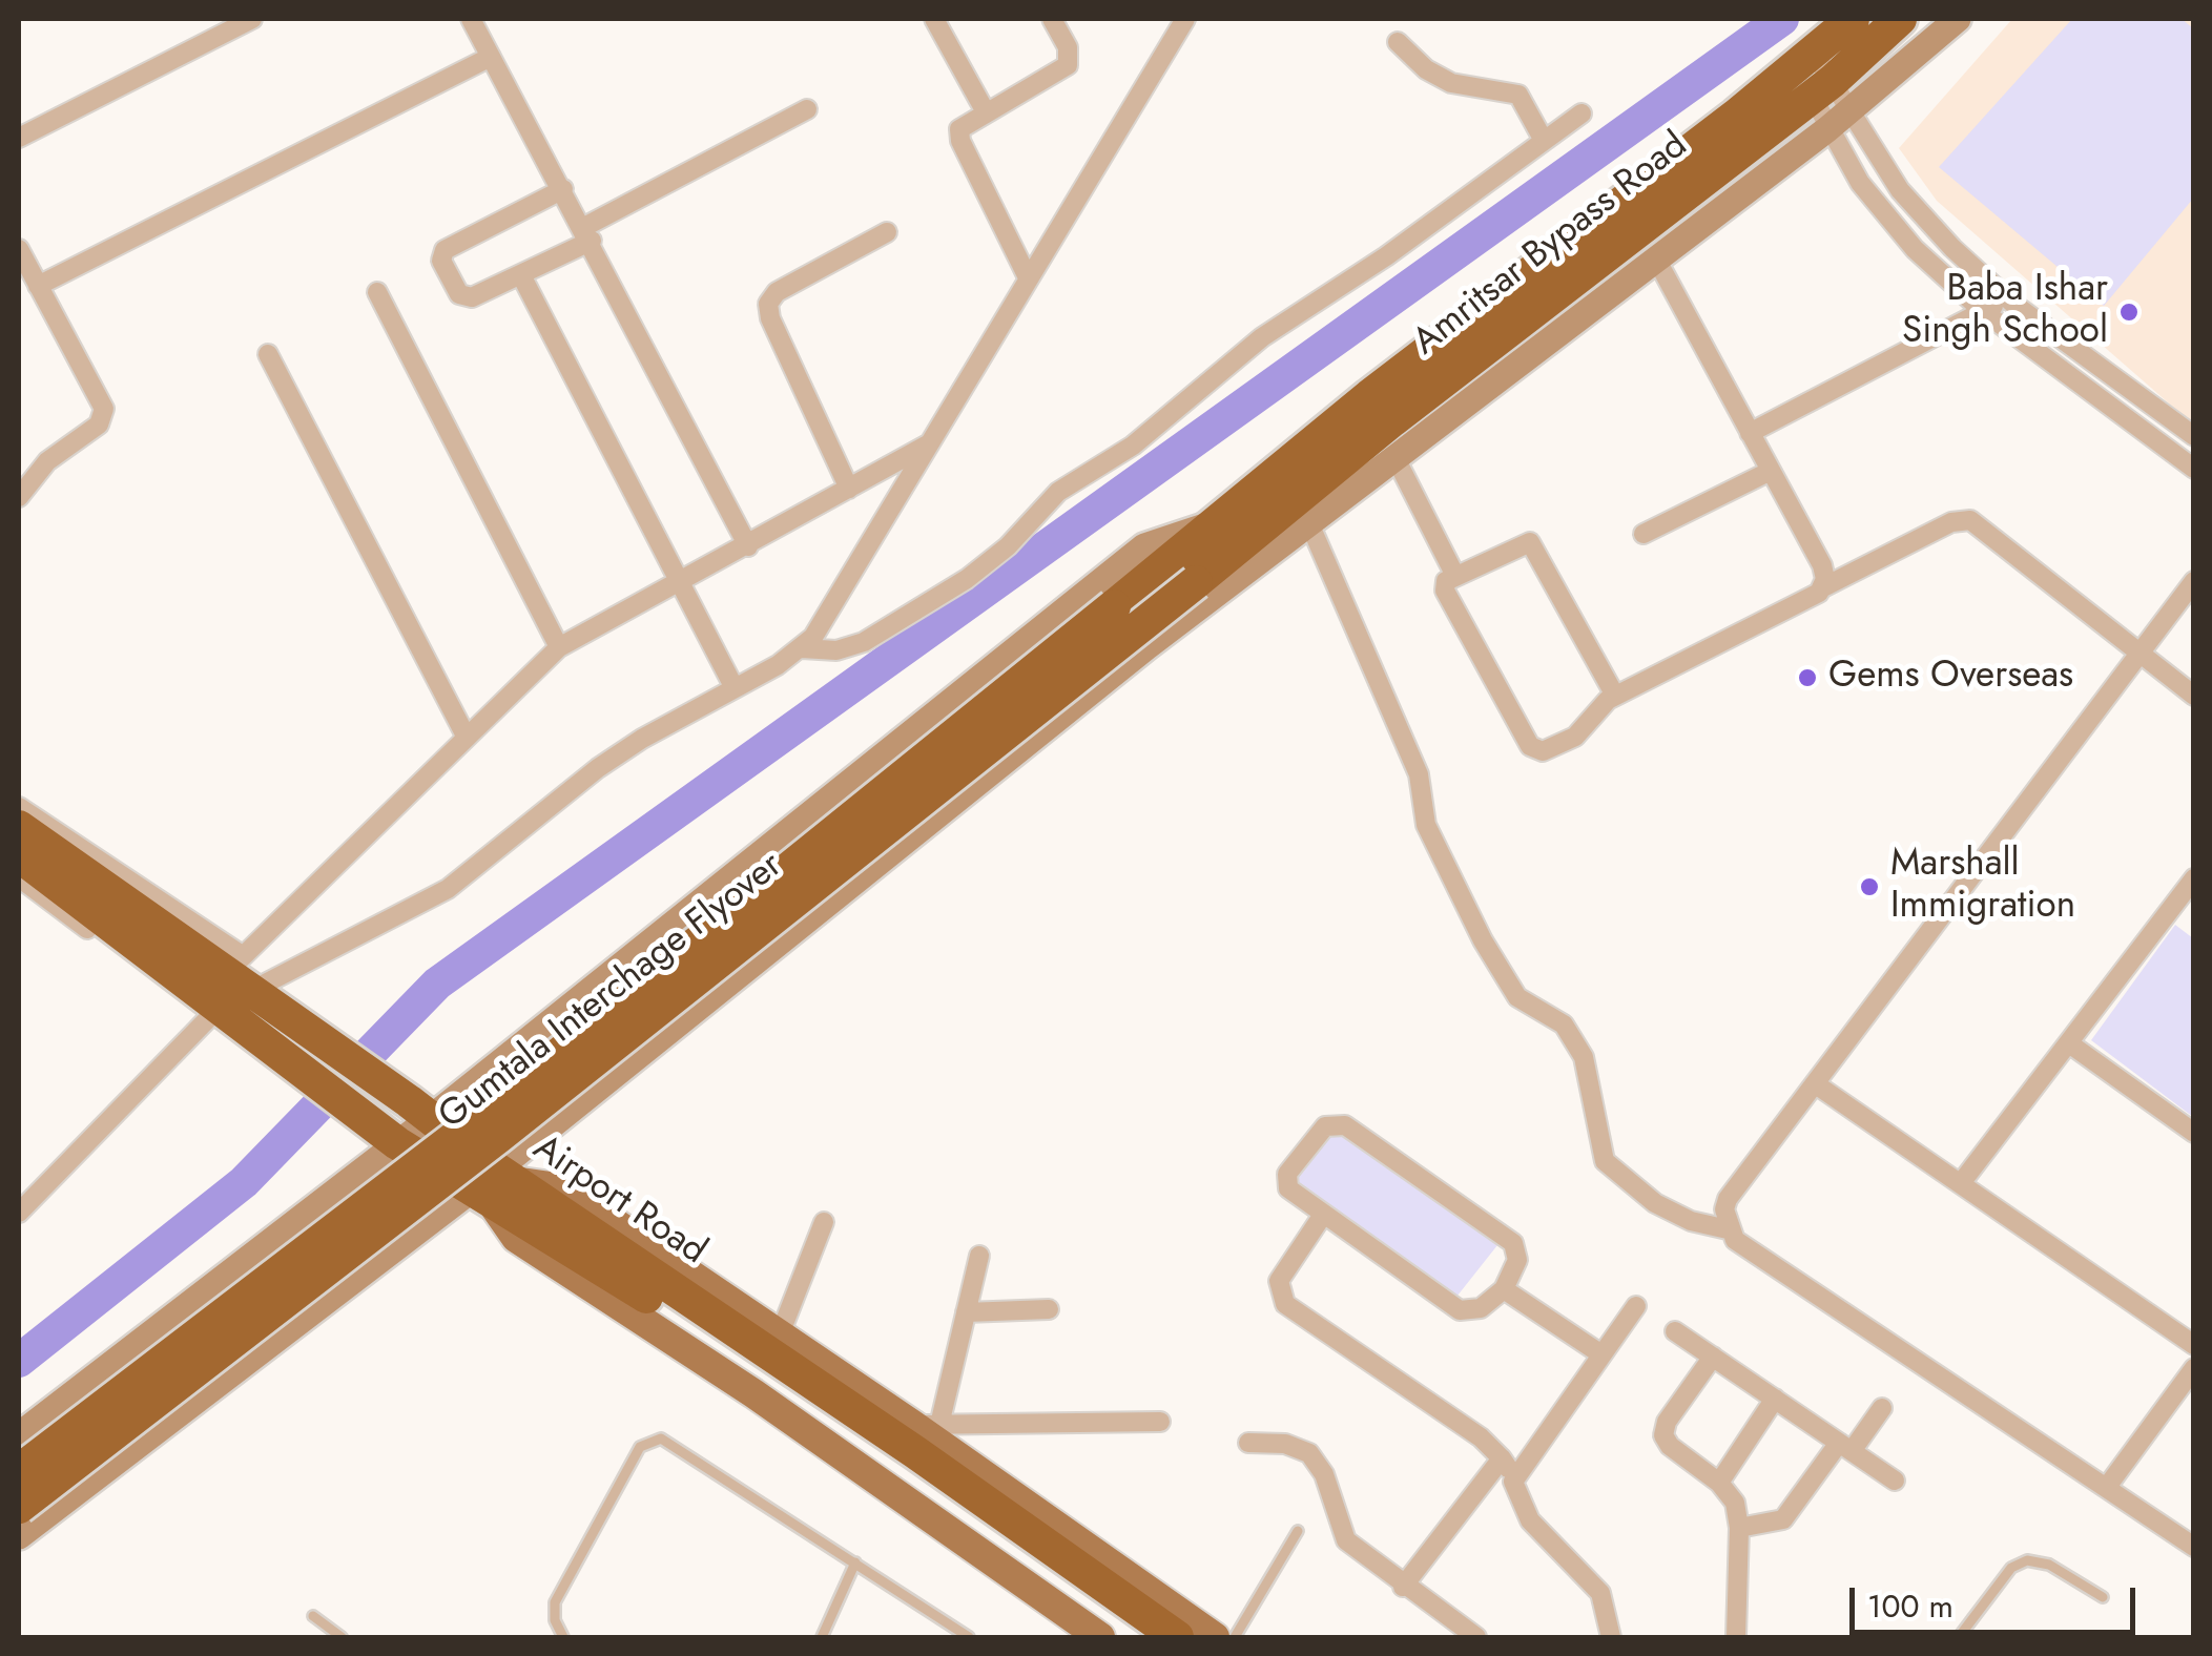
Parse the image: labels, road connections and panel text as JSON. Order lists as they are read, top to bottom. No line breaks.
{"streets":{"highway":["Amritsar Bypass Road","Gumtala Interchage Flyover","Airport Road"]},"crossings":[["Amritsar Bypass Road","Gumtala Interchage Flyover"]],"places":["Baba Ishar Singh School","Gems Overseas","Marshall Immigration"],"scale_bar":"100 m"}
